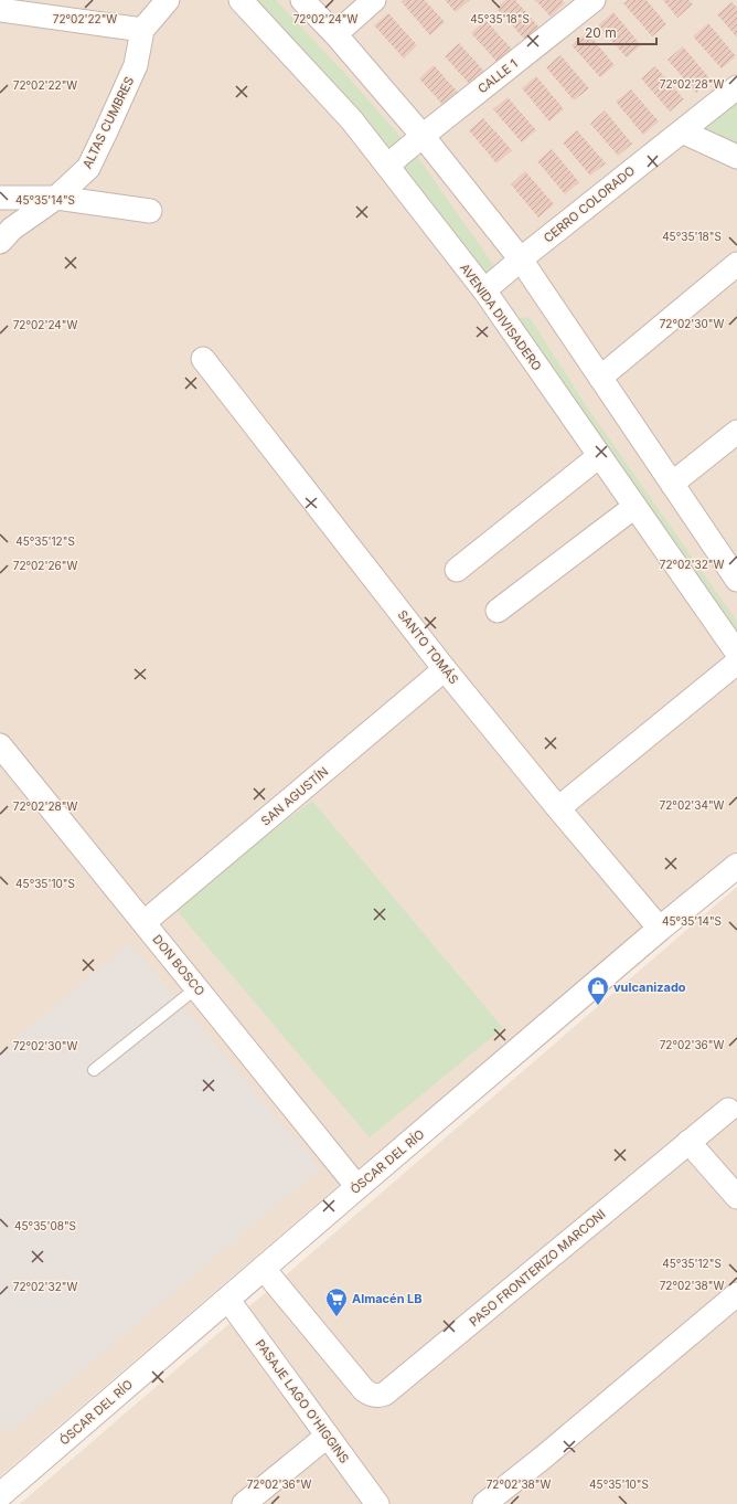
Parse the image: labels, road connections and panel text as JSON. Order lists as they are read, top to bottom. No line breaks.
{"streets":{"street":["CALLE 1","ALTAS CUMBRES","CERRO COLORADO","AVENIDA DIVISADERO","SANTO TOMÁS","SAN AGUSTÍN","DON BOSCO","ÓSCAR DEL RÍO","PASO FRONTERIZO MARCONI","PASAJE LAGO O'HIGGINS"]},"crossings":[["CALLE 1","AVENIDA DIVISADERO"],["CERRO COLORADO","AVENIDA DIVISADERO"],["SANTO TOMÁS","SAN AGUSTÍN"],["SANTO TOMÁS","ÓSCAR DEL RÍO"],["SAN AGUSTÍN","DON BOSCO"],["DON BOSCO","ÓSCAR DEL RÍO"],["ÓSCAR DEL RÍO","PASO FRONTERIZO MARCONI"],["ÓSCAR DEL RÍO","PASAJE LAGO O'HIGGINS"]],"places":{"shop":["vulcanizado"],"supermarket":["Almacén LB"]},"scale_bar":"20 m","coordinates":["72°02'22\"W","72°02'24\"W","45°35'18\"S","72°02'28\"W","45°35'14\"S","72°02'30\"W","45°35'12\"S","72°02'32\"W","72°02'26\"W","72°02'34\"W","45°35'10\"S","72°02'36\"W","45°35'08\"S","72°02'38\"W"]}
